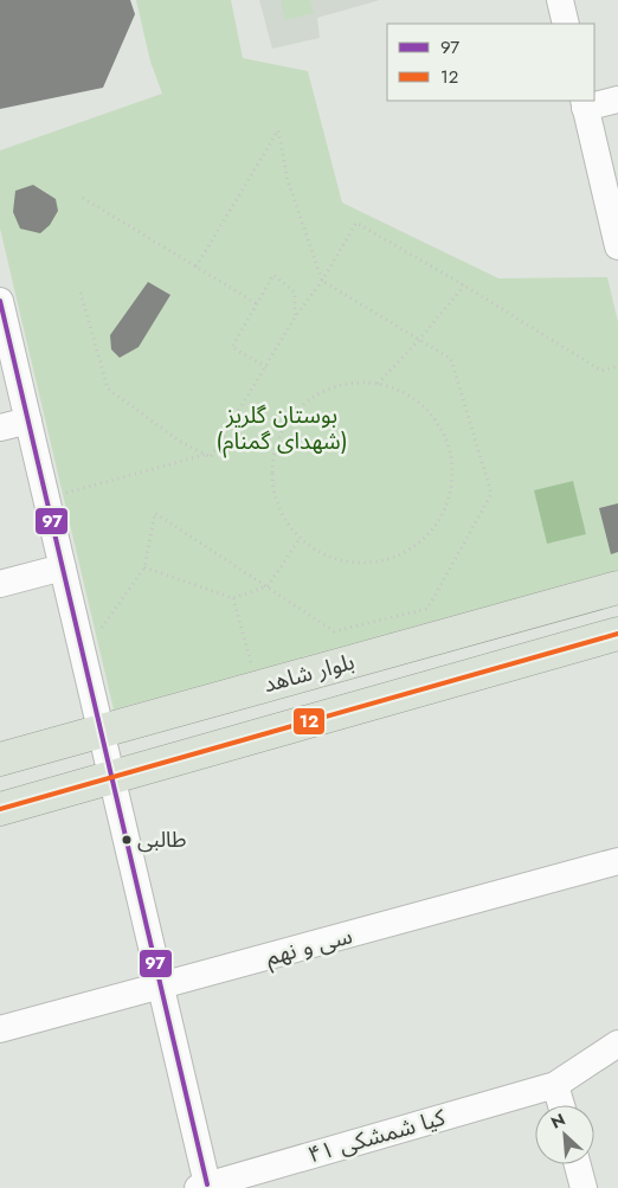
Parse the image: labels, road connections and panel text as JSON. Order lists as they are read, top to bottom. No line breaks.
{"streets":{"main road":["بلوار شاهد"],"street":["سی و نهم","۴۱ کیا شمشکی"]},"parks":["بوستان گلریز (شهدای گمنام)"],"places":["طالبی"],"lines":["transit line 97","transit line 12"],"legend":["97","12"],"north":"top left"}
